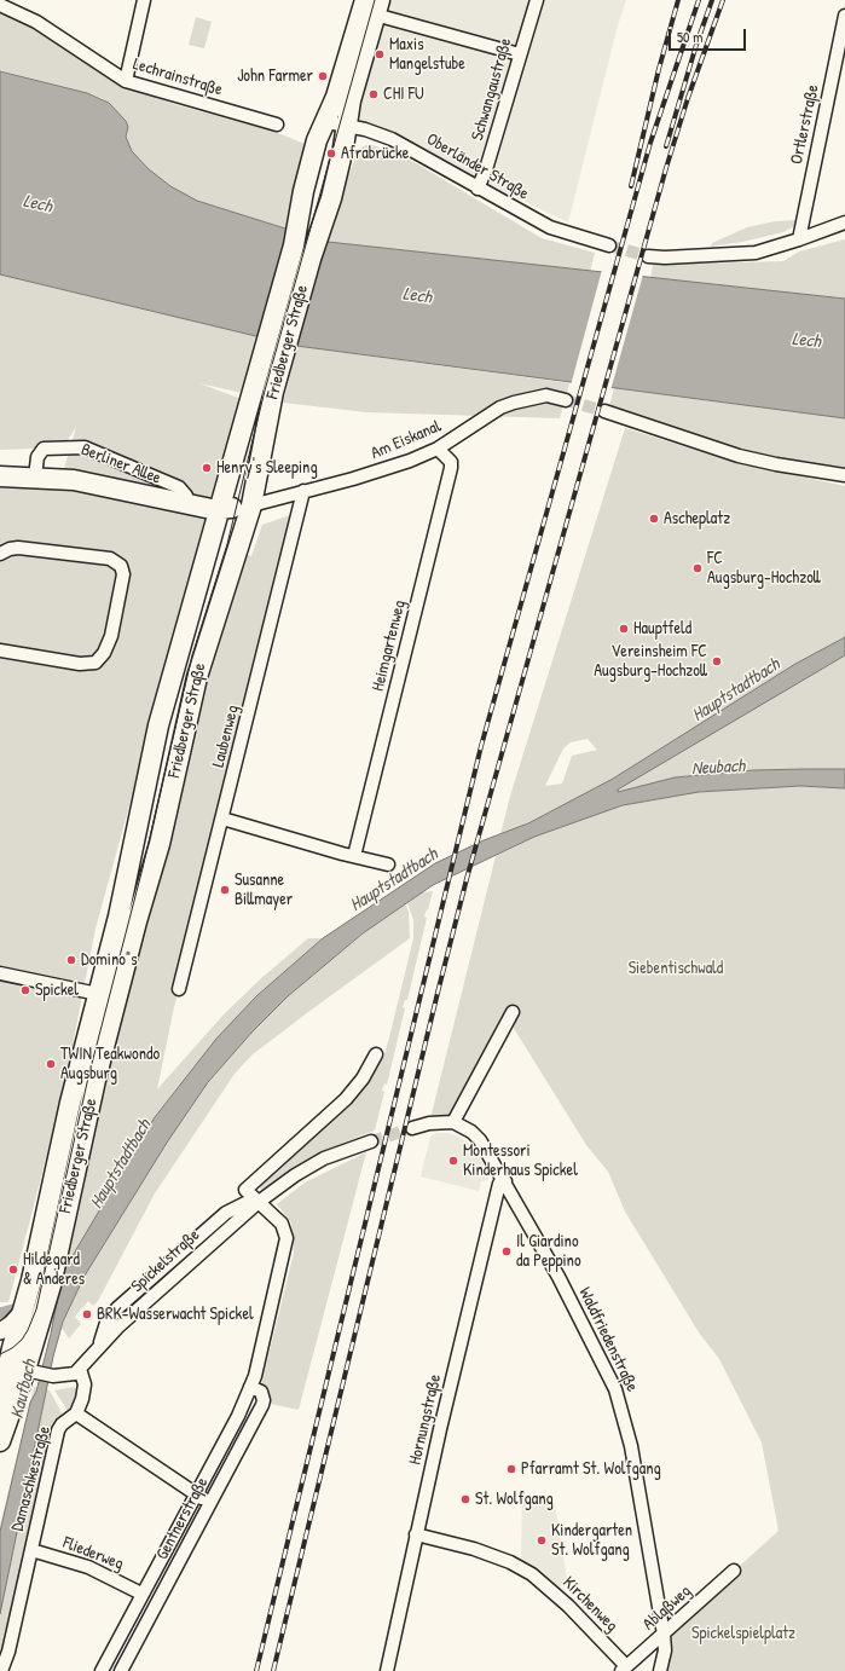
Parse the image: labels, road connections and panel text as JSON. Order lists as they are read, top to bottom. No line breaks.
{"streets":{"main road":["Friedberger Straße","Berliner Allee"],"street":["Lechrainstraße","Schwangaustraße","Ortlerstraße","Oberländer Straße","Am Eiskanal","Heimgartenweg","Laubenweg","Spickelstraße","Waldfriedenstraße","Hornungstraße","Damaschkestraße","Gentnerstraße","Fliederweg","Kirchenweg","Ablaßweg"]},"crossings":[["Schwangaustraße","Oberländer Straße"],["Oberländer Straße","Friedberger Straße"],["Friedberger Straße","Am Eiskanal"],["Friedberger Straße","Berliner Allee"],["Am Eiskanal","Berliner Allee"],["Am Eiskanal","Heimgartenweg"],["Am Eiskanal","Laubenweg"],["Spickelstraße","Gentnerstraße"],["Waldfriedenstraße","Hornungstraße"],["Waldfriedenstraße","Ablaßweg"],["Hornungstraße","Kirchenweg"],["Damaschkestraße","Fliederweg"],["Gentnerstraße","Fliederweg"],["Kirchenweg","Ablaßweg"]],"water":["Lech","Hauptstadtbach","Neubach","Kaufbach"],"parks":["Siebentischwald","Spickelspielplatz"],"places":["Maxis Mangelstube","John Farmer","CHI FU","Afrabrücke","Henry's Sleeping","Ascheplatz","FC Augsburg-Hochzoll","Hauptfeld","Vereinsheim FC Augsburg-Hochzoll","Susanne Billmayer","Domino\"s","Spickel","TWIN Teakwondo Augsburg","Montessori Kinderhaus Spickel","Il Giardino da Peppino","Hildegard & Anderes","BRK-Wasserwacht Spickel","Pfarramt St. Wolfgang","St. Wolfgang","Kindergarten St. Wolfgang"],"scale_bar":"50 m"}
